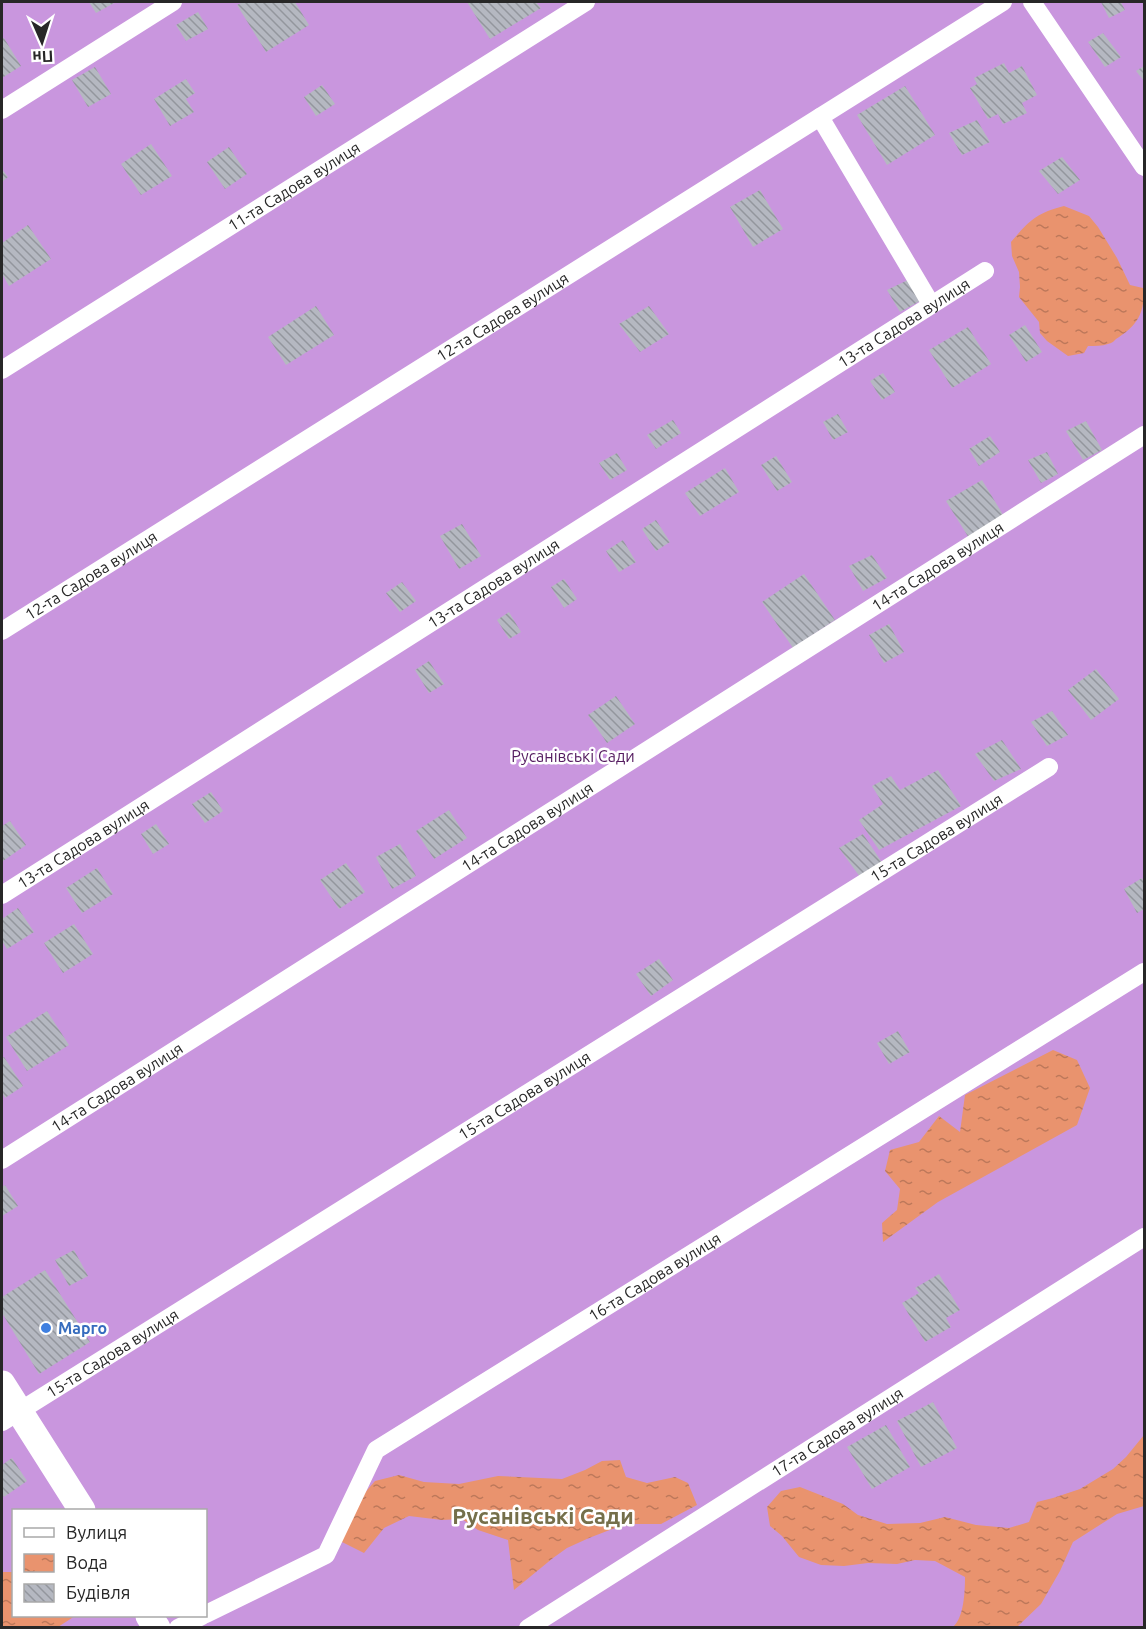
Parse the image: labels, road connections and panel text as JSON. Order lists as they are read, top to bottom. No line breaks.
{"streets":{"street":["11-та Садова вулиця","12-та Садова вулиця","13-та Садова вулиця","14-та Садова вулиця","15-та Садова вулиця","16-та Садова вулиця","17-та Садова вулиця"]},"districts":["Русанівські Сади"],"parks":["Русанівські Сади"],"places":["Марго"],"legend":["Вулиця","Вода","Будівля"],"north":"bottom"}
